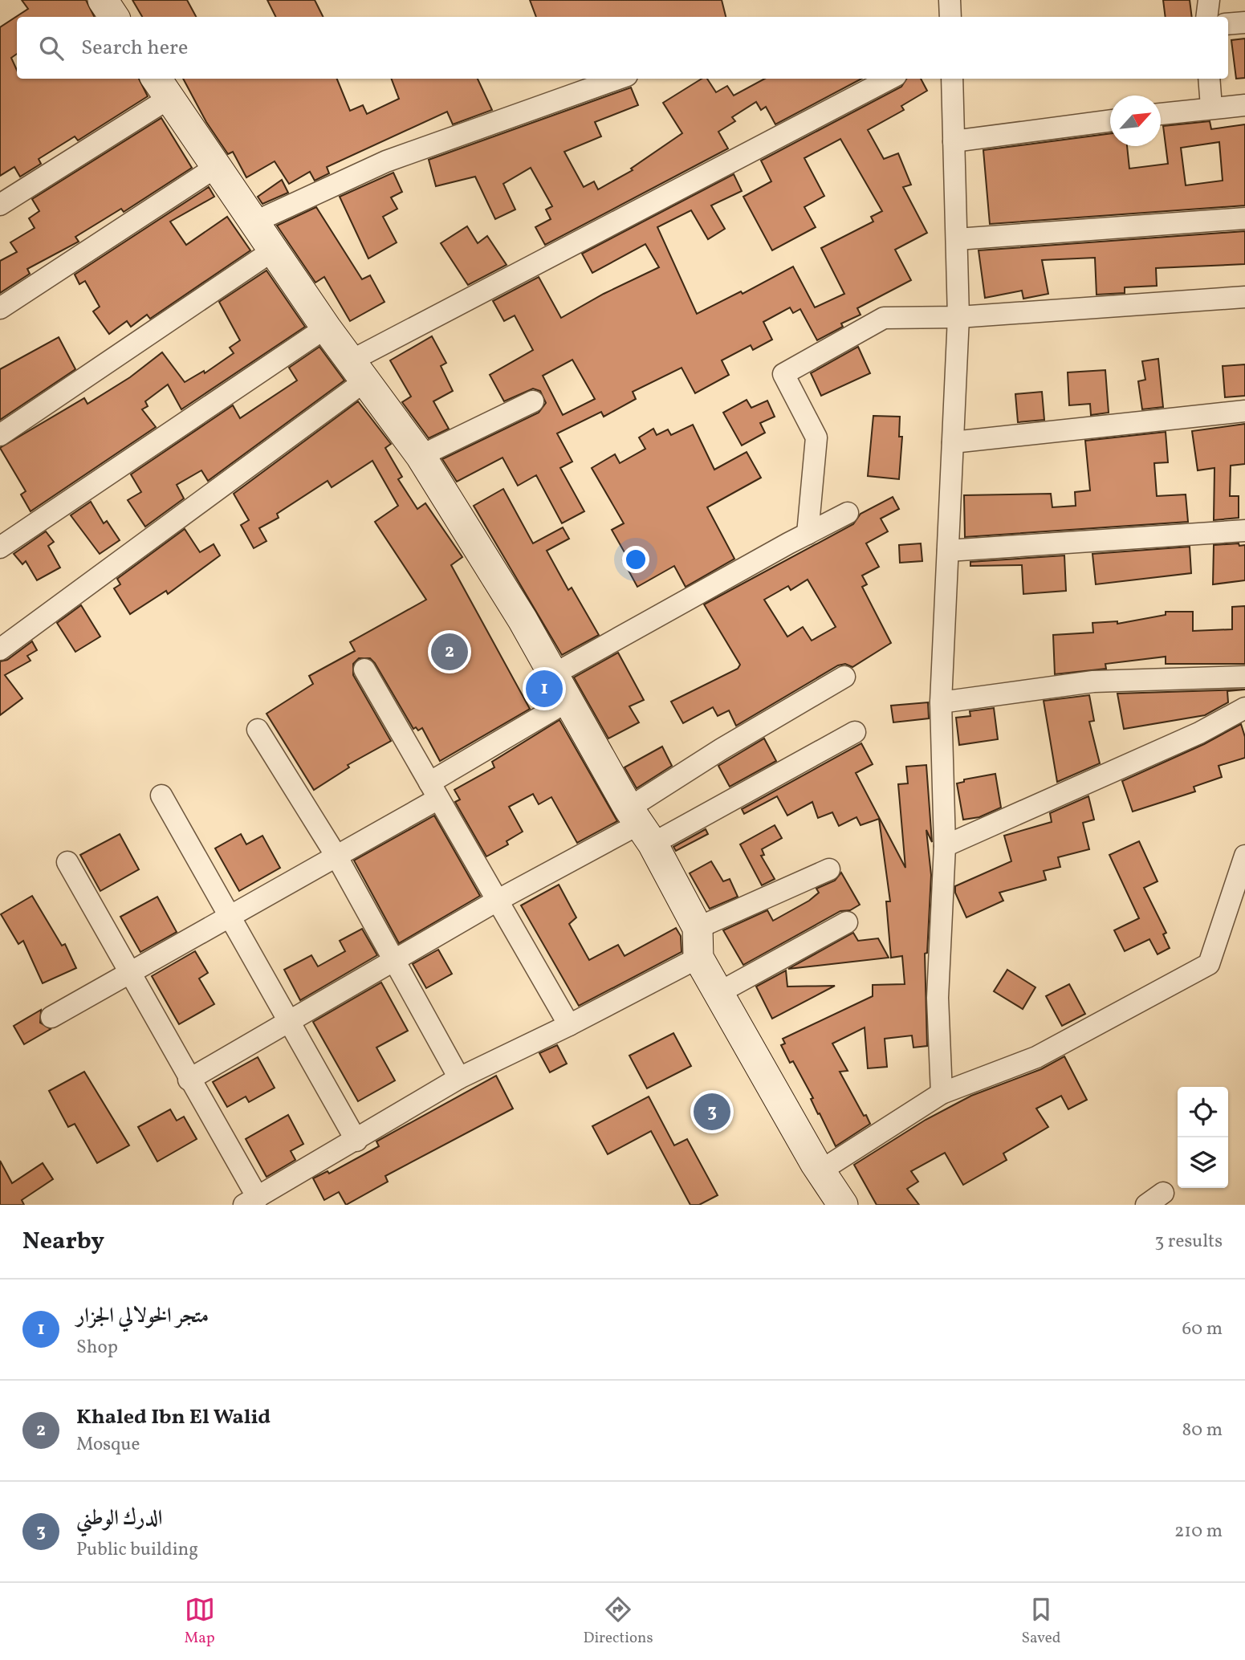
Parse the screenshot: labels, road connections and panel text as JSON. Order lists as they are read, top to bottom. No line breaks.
{"north":"top right","page":{"search":"Search here","pins":["2","1","3"],"heading":["Nearby","3 results"],"list":[{"mark":"1","name":"متجر الخولالي الجزار","note":"Shop","value":"60 m"},{"mark":"2","name":"Khaled Ibn El Walid","note":"Mosque","value":"80 m"},{"mark":"3","name":"الدرك الوطني","note":"Public building","value":"210 m"}],"nav":["Map","Directions","Saved"]}}
